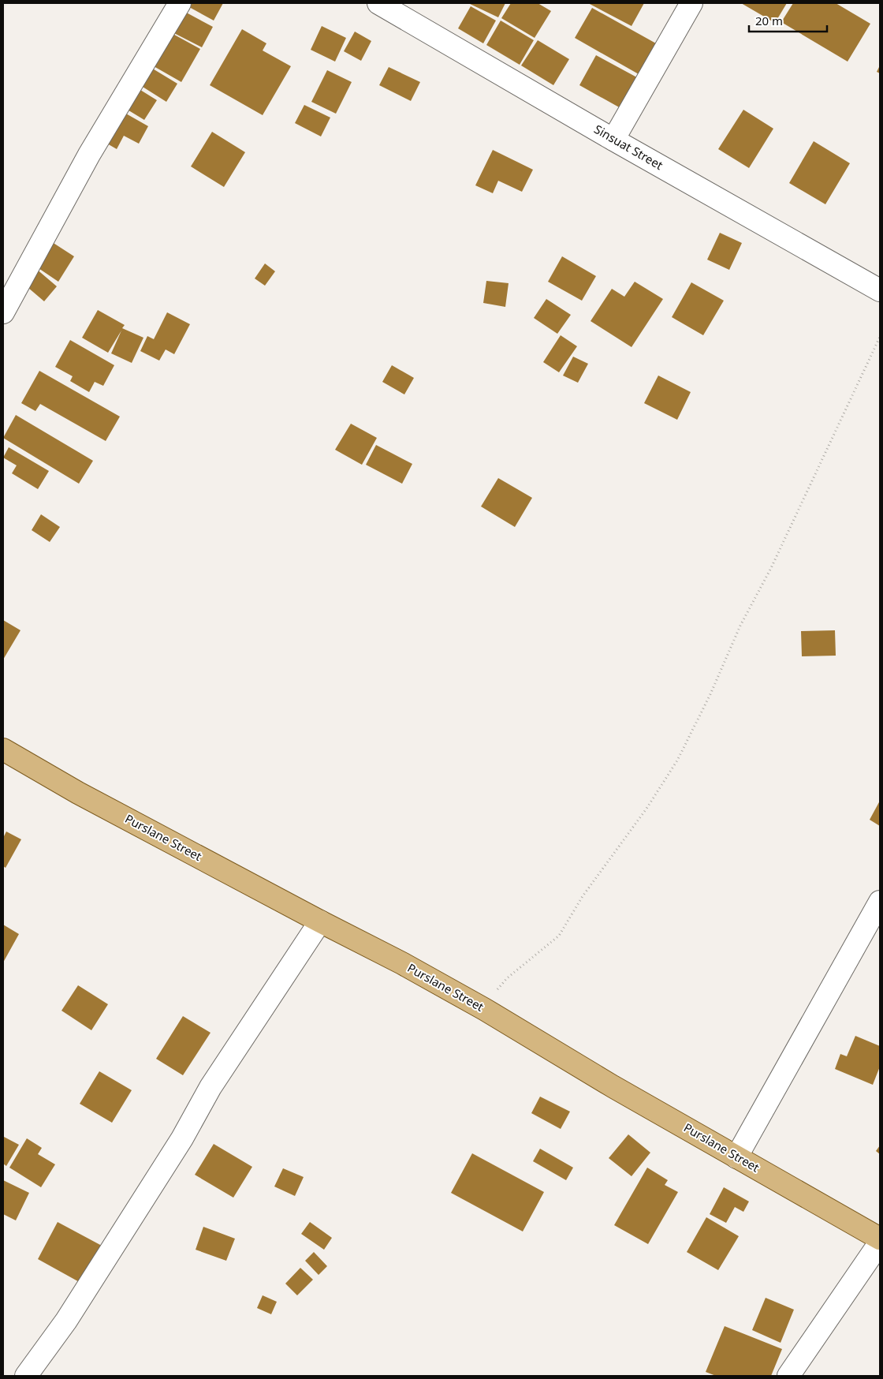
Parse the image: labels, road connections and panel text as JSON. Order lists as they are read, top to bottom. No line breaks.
{"streets":{"main road":["Purslane Street"],"street":["Sinsuat Street"]},"scale_bar":"20 m"}
